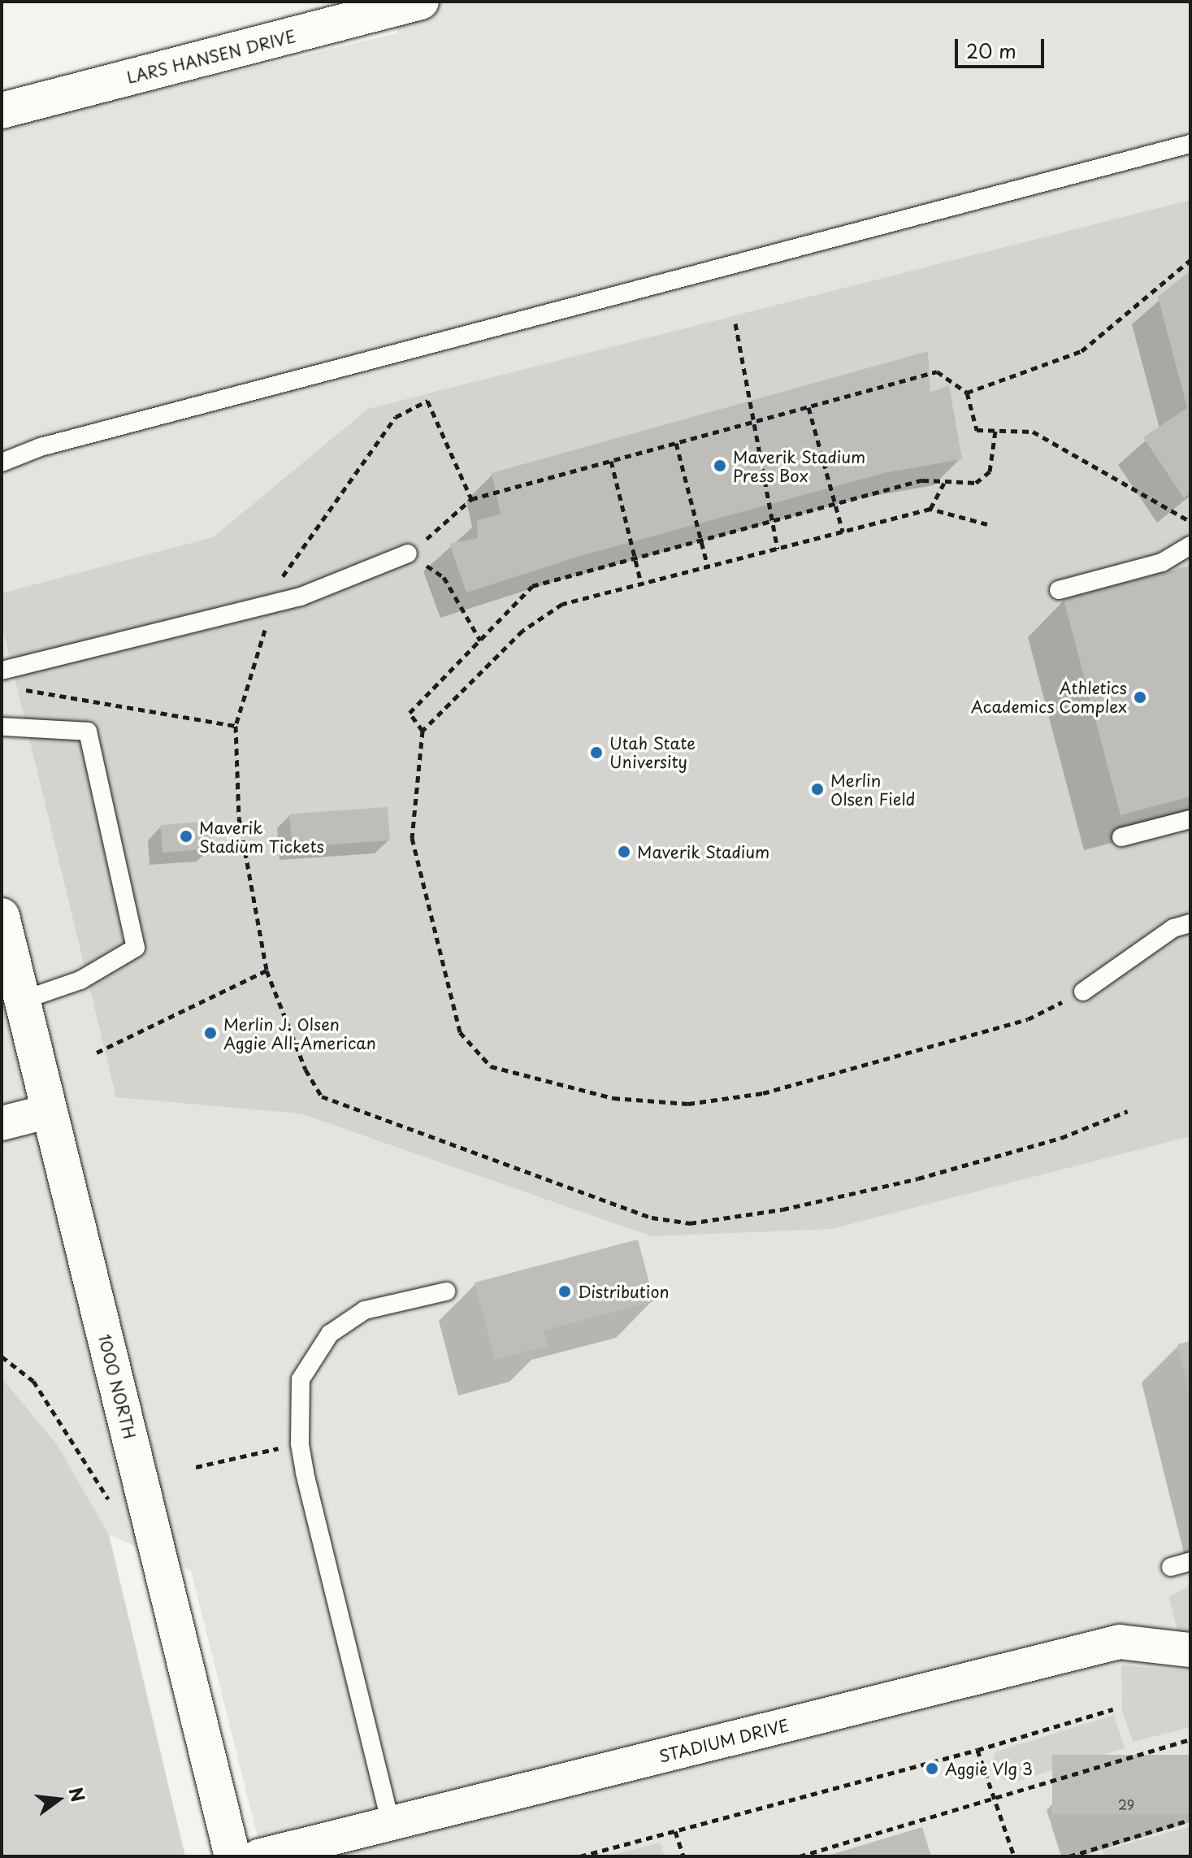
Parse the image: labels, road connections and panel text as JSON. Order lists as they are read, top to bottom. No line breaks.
{"streets":{"street":["LARS HANSEN DRIVE","1000 NORTH","STADIUM DRIVE"]},"places":["Maverik Stadium Press Box","Athletics Academics Complex","Utah State University","Merlin Olsen Field","Maverik Stadium Tickets","Maverik Stadium","Merlin J. Olsen Aggie All-American","Distribution","Aggie Vlg 3"],"house_numbers":["29"],"scale_bar":"20 m","north":"right"}
